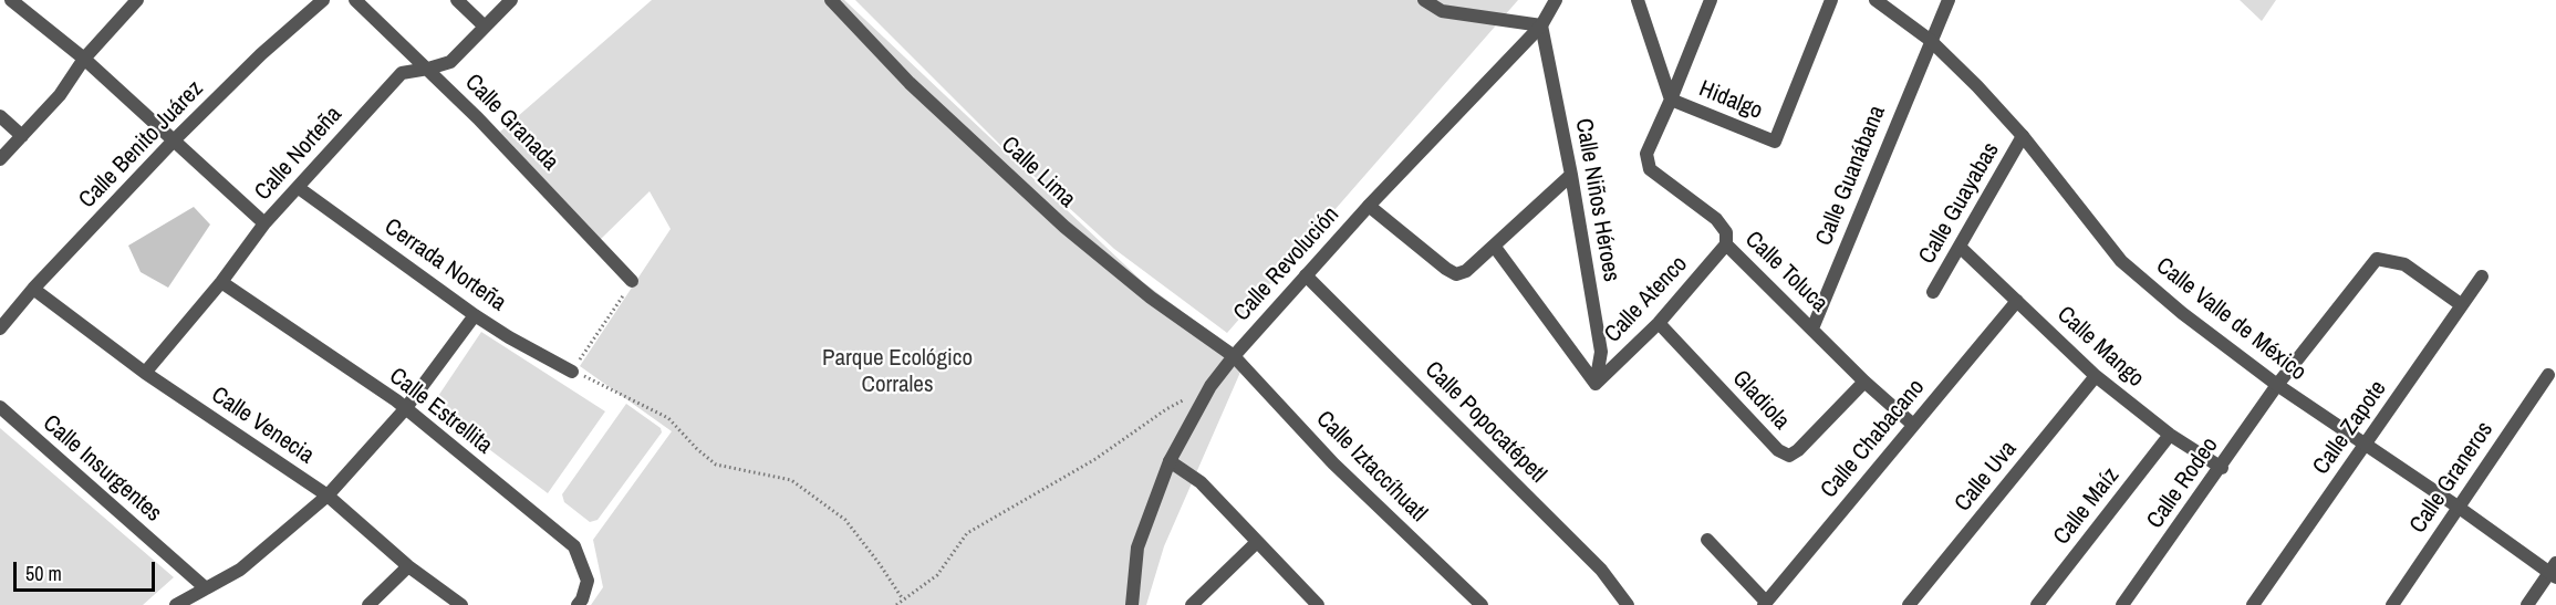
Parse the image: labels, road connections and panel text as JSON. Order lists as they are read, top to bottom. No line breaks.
{"streets":{"street":["Hidalgo","Calle Granada","Calle Benito Juárez","Calle Norteña","Calle Lima","Calle Guanábana","Calle Niños Héroes","Calle Guayabas","Calle Revolución","Cerrada Norteña","Calle Toluca","Calle Atenco","Calle Valle de México","Calle Mango","Gladiola","Calle Estrellita","Calle Popocatépetl","Calle Venecia","Calle Zapote","Calle Chabacano","Calle Iztaccíhuatl","Calle Insurgentes","Calle Uva","Calle Graneros","Calle Rodeo","Calle Maíz"]},"crossings":[["Hidalgo","Calle Toluca"],["Calle Granada","Calle Norteña"],["Calle Benito Juárez","Calle Venecia"],["Calle Norteña","Cerrada Norteña"],["Calle Norteña","Calle Estrellita"],["Calle Norteña","Calle Venecia"],["Calle Lima","Calle Revolución"],["Calle Lima","Calle Iztaccíhuatl"],["Calle Guanábana","Calle Toluca"],["Calle Guanábana","Calle Valle de México"],["Calle Niños Héroes","Calle Revolución"],["Calle Niños Héroes","Calle Atenco"],["Calle Guayabas","Calle Valle de México"],["Calle Guayabas","Calle Mango"],["Calle Revolución","Calle Popocatépetl"],["Calle Revolución","Calle Iztaccíhuatl"],["Calle Toluca","Calle Atenco"],["Calle Toluca","Gladiola"],["Calle Toluca","Calle Chabacano"],["Calle Atenco","Gladiola"],["Calle Valle de México","Calle Zapote"],["Calle Valle de México","Calle Graneros"],["Calle Valle de México","Calle Rodeo"],["Calle Mango","Calle Chabacano"],["Calle Mango","Calle Uva"],["Calle Mango","Calle Rodeo"],["Calle Mango","Calle Maíz"],["Calle Zapote","Calle Rodeo"]],"parks":["Parque Ecológico Corrales"],"scale_bar":"50 m"}
